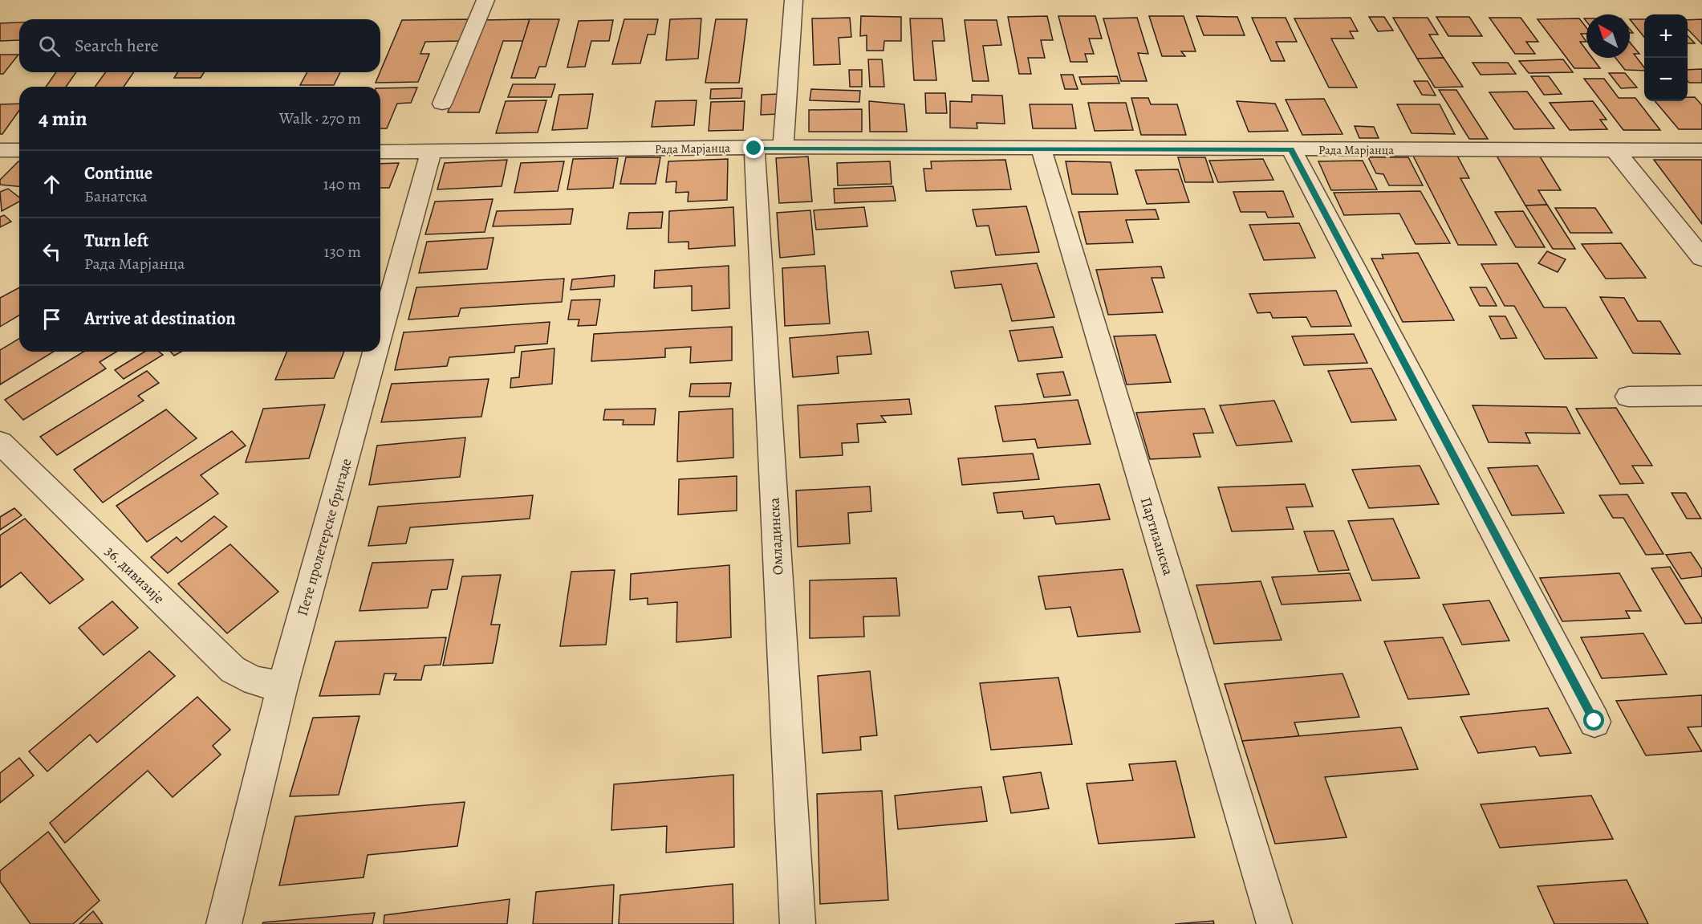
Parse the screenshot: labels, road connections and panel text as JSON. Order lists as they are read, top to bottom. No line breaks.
{"streets":{"street":["Рада Марјанца","Омладинска","Партизанска","Пете пролетерске бригаде","36. дивизије"]},"crossings":[["Рада Марјанца","Омладинска"],["Рада Марјанца","Партизанска"],["Рада Марјанца","Пете пролетерске бригаде"],["Пете пролетерске бригаде","36. дивизије"]],"north":"top left","page":{"map_buttons":["+","−"],"search":"Search here","heading":["4 min","Walk · 270 m"],"list":[["Continue","Банатска","140 m"],["Turn left","Рада Марјанца","130 m"],"Arrive at destination"]}}
